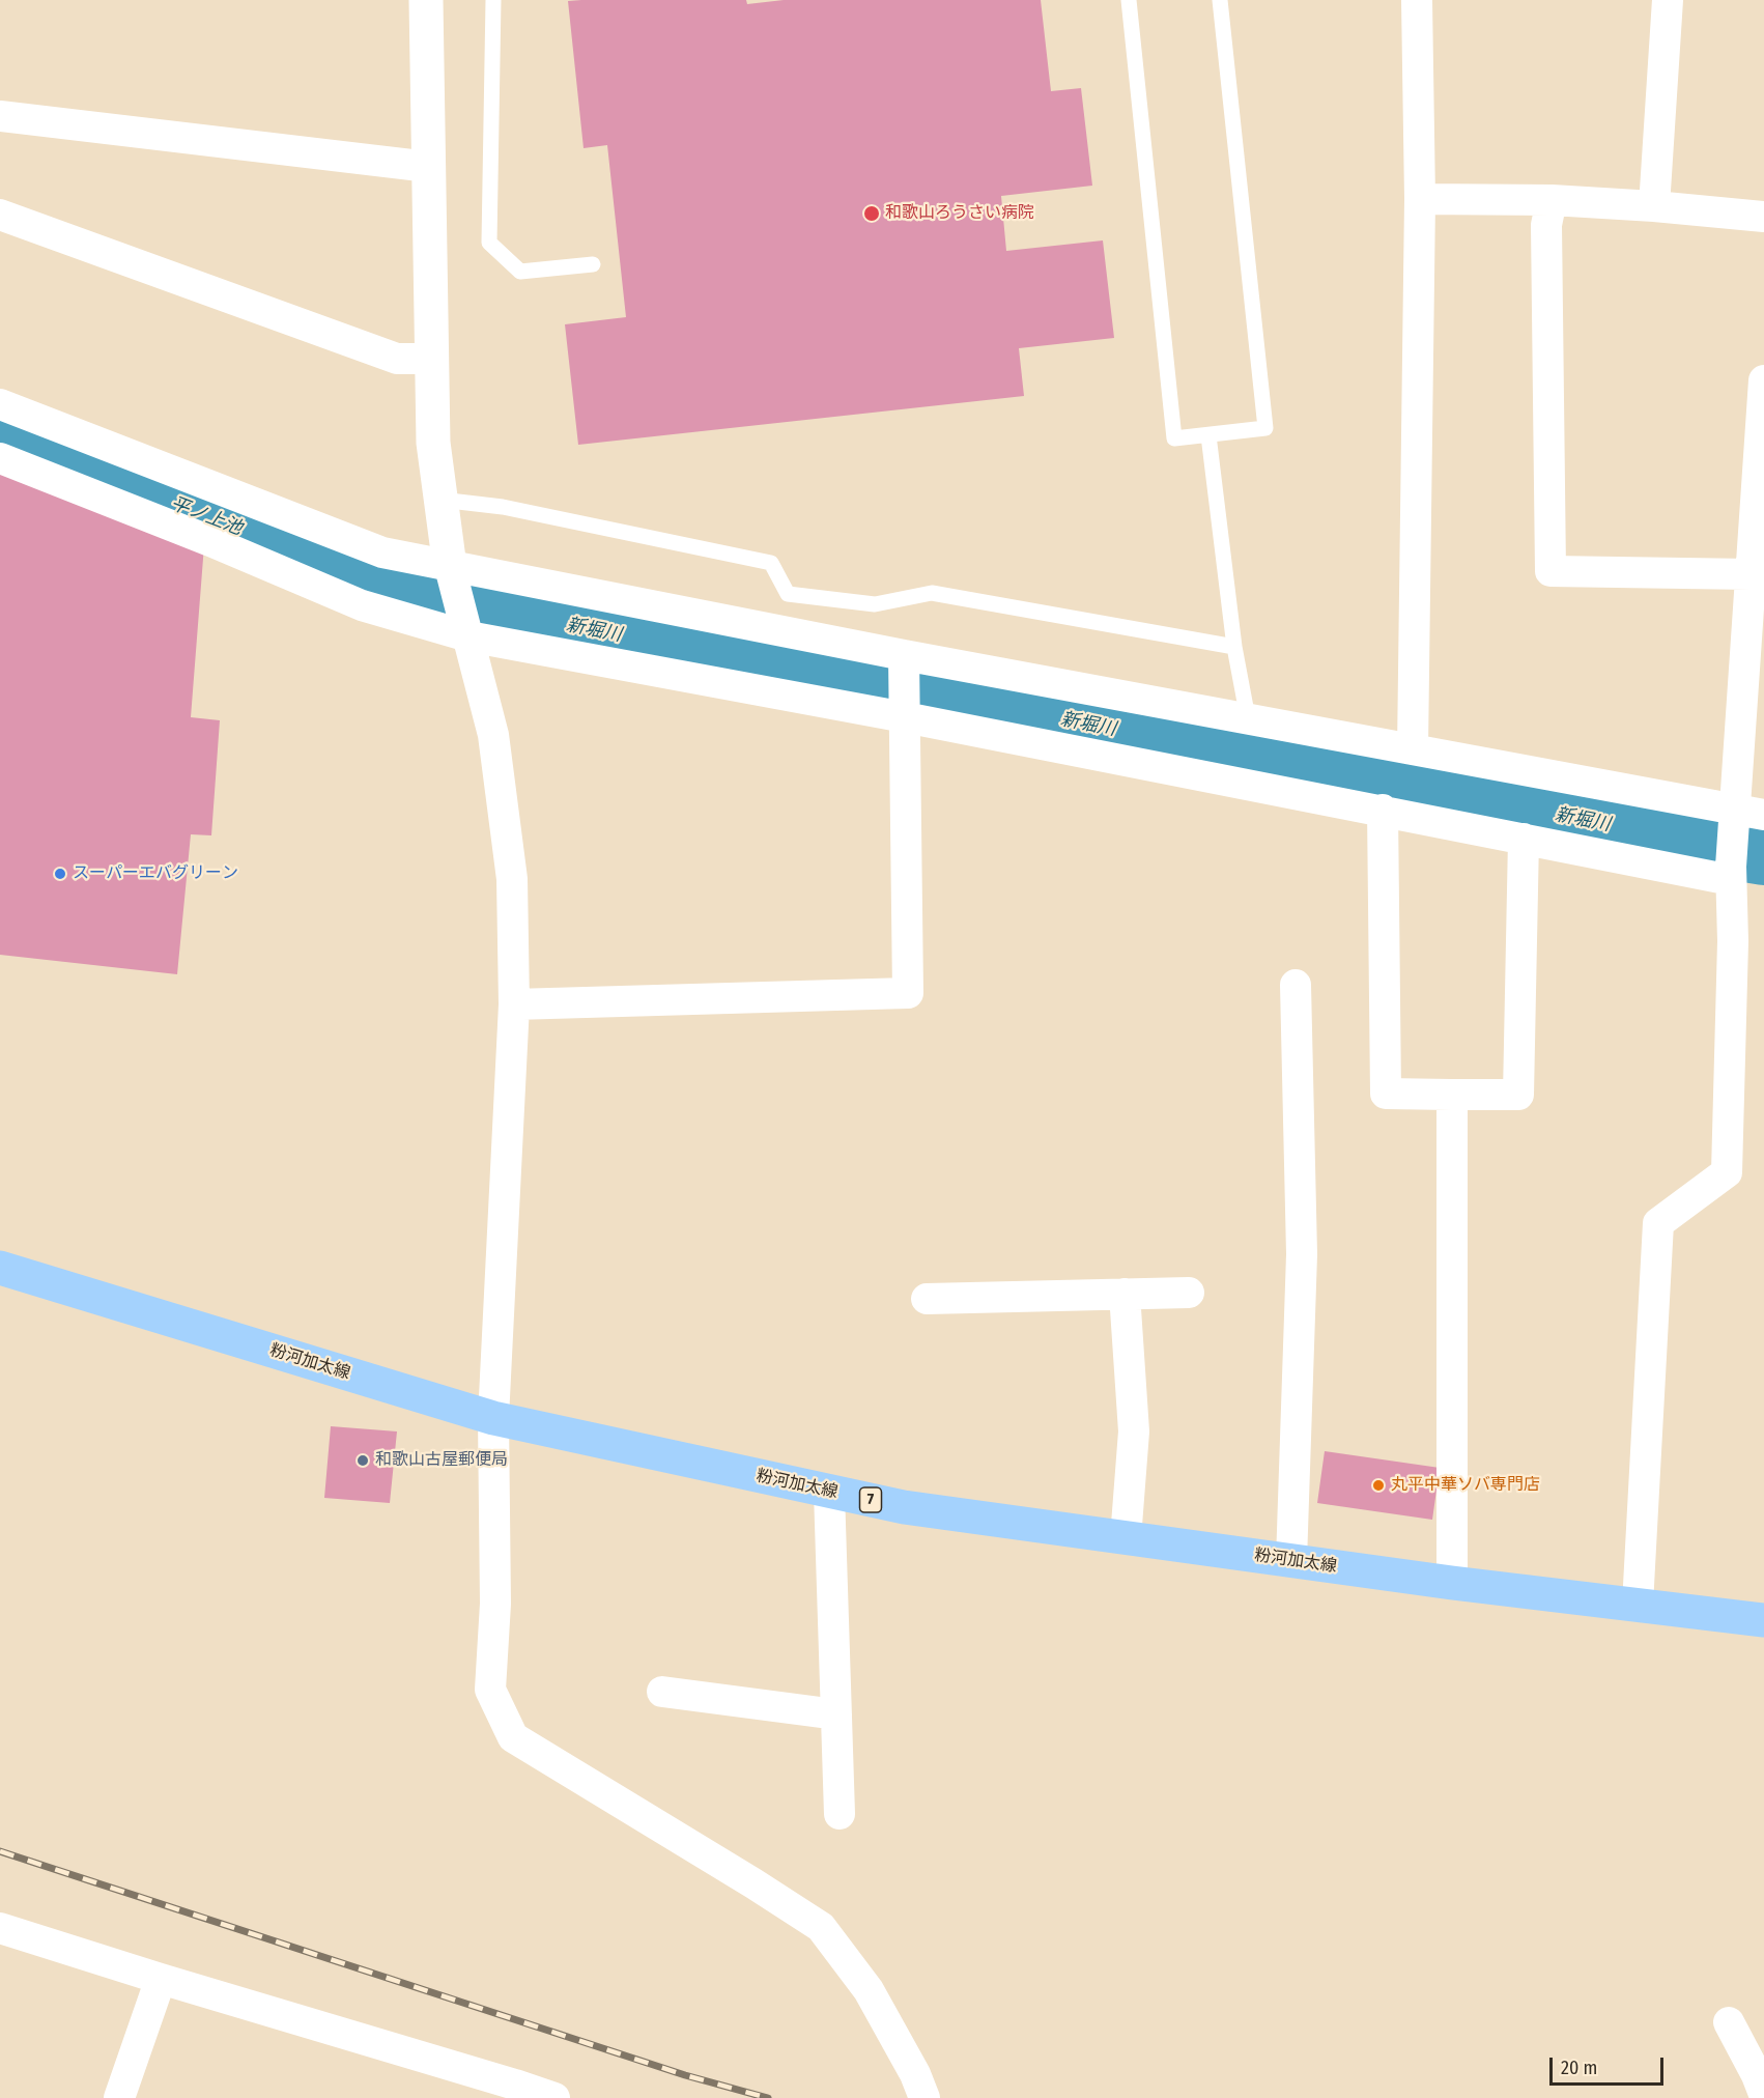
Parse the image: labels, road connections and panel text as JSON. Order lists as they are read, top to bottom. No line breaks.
{"streets":{"main road":["粉河加太線","7"]},"water":["平ノ上池","新堀川"],"places":["和歌山ろうさい病院","スーパーエバグリーン","和歌山古屋郵便局","丸平中華ソバ専門店"],"scale_bar":"20 m"}
